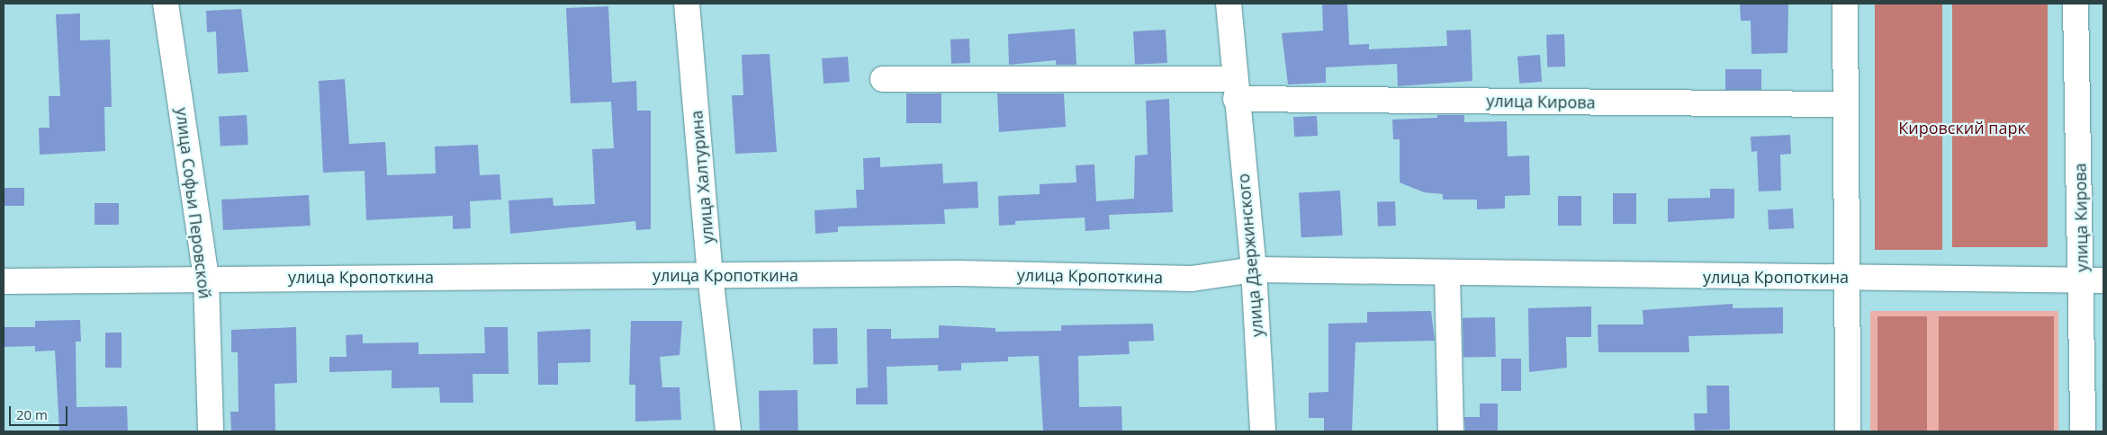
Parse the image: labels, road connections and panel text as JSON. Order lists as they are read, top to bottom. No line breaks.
{"streets":{"main road":["улица Кирова","улица Халтурина","улица Софьи Перовской","улица Дзержинского","улица Кропоткина"]},"crossings":[["улица Кирова","улица Дзержинского"],["улица Кирова","улица Кропоткина"],["улица Халтурина","улица Кропоткина"],["улица Софьи Перовской","улица Кропоткина"],["улица Дзержинского","улица Кропоткина"]],"parks":["Кировский парк"],"scale_bar":"20 m"}
